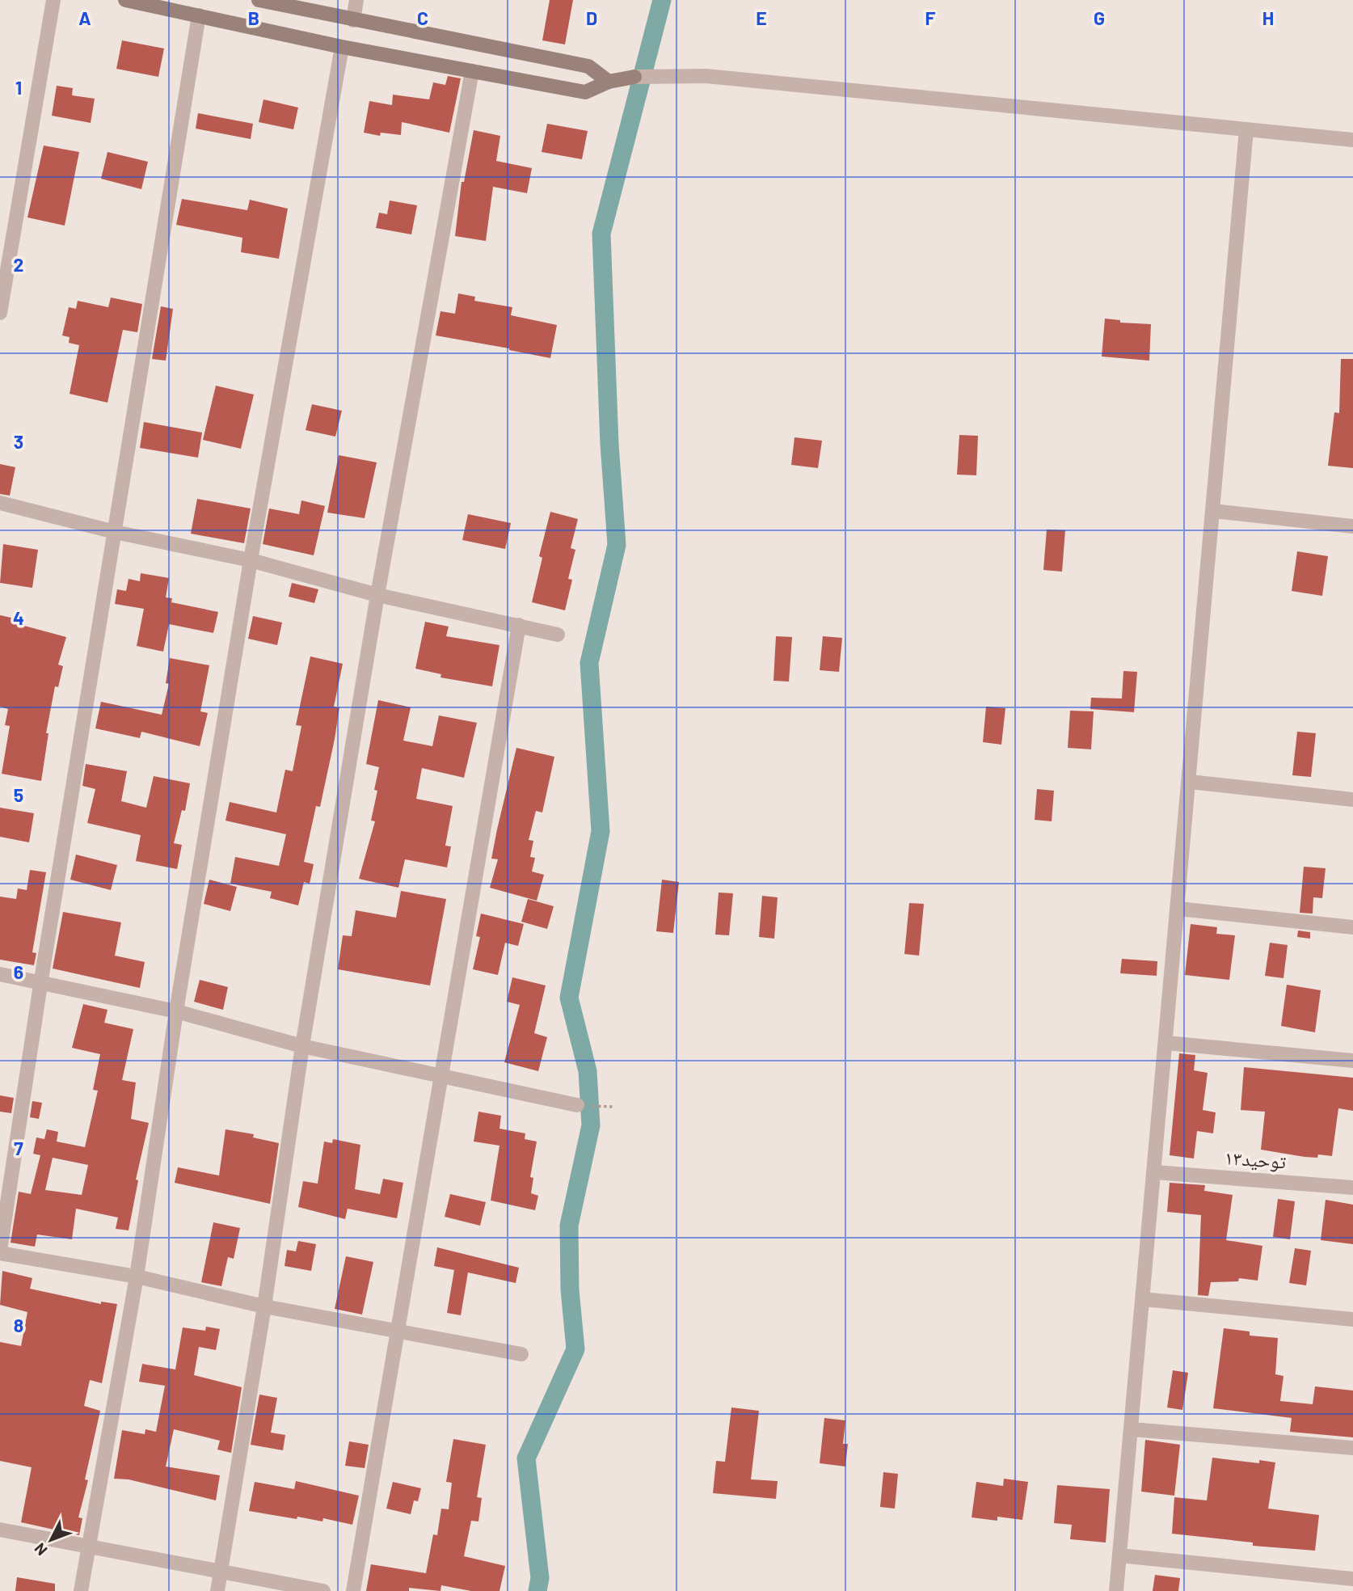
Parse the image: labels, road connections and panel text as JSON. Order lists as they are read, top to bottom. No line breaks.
{"streets":{"street":["توحید۱۳"]},"north":"bottom left","grid":{"columns":["A","B","C","D","E","F","G","H"],"rows":["1","2","3","4","5","6","7","8"]}}
